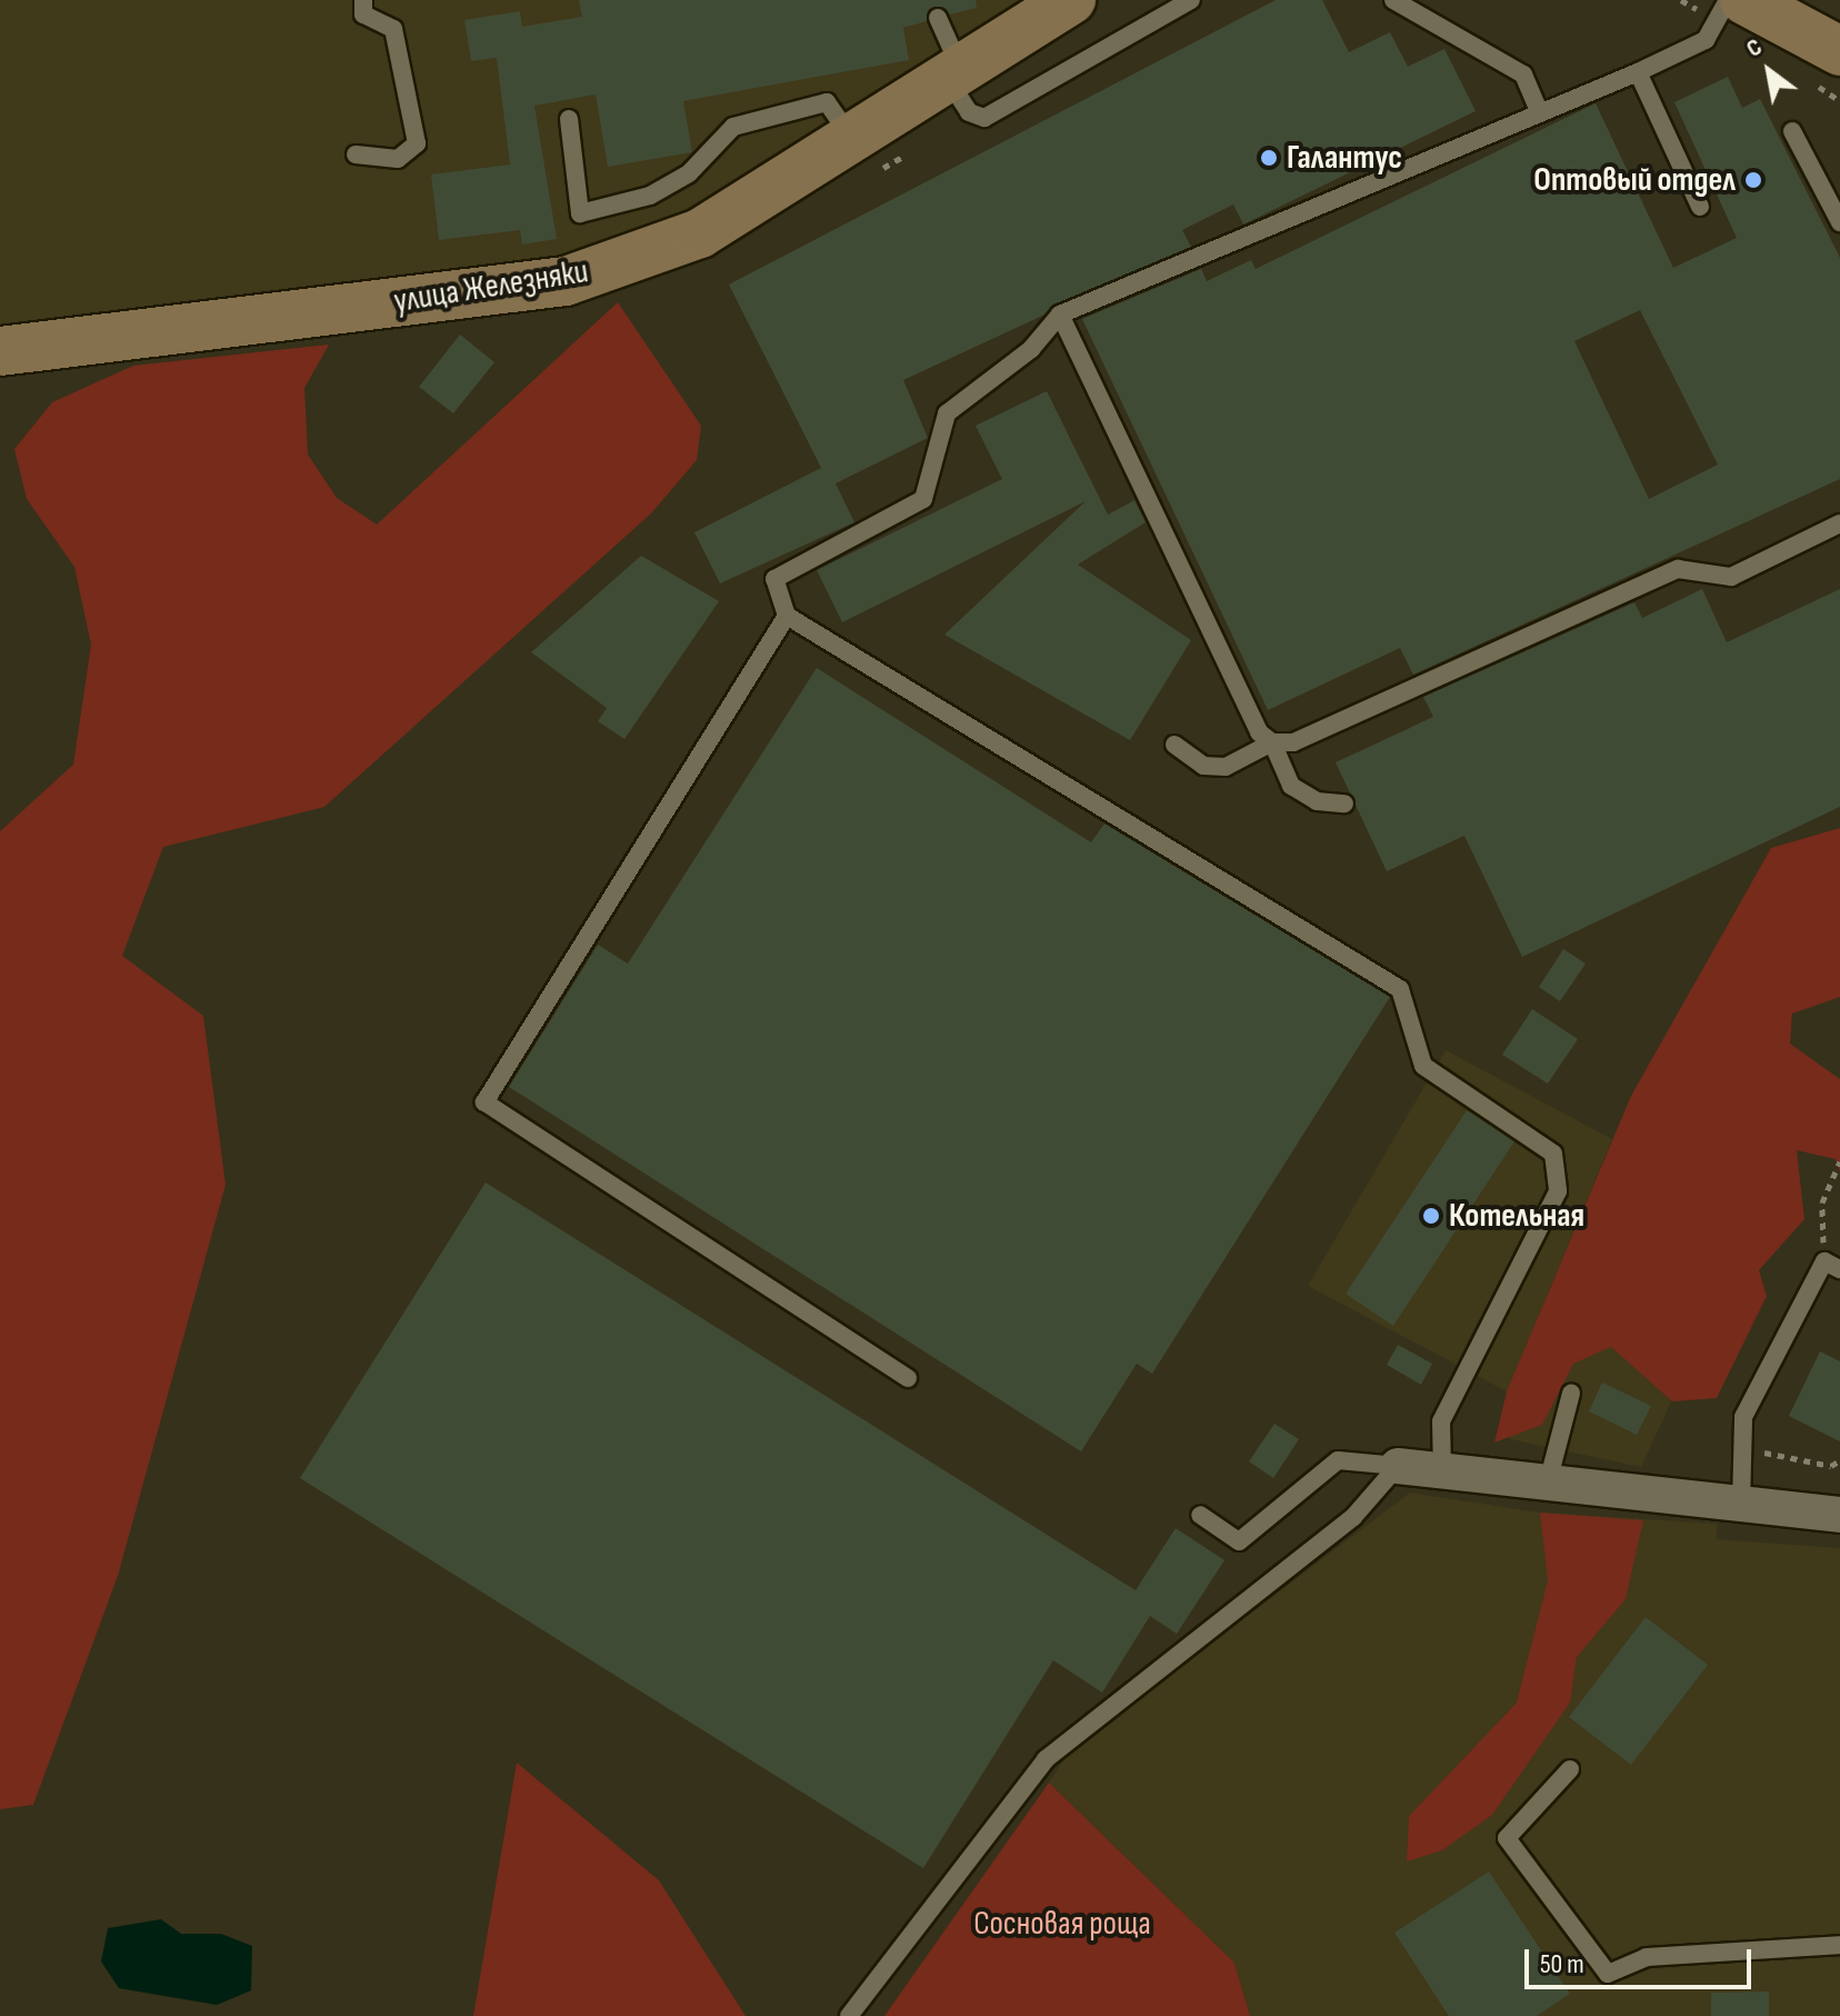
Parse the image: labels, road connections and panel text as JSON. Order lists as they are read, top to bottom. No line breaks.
{"streets":{"street":["улица Железняки"]},"parks":["Сосновая роща"],"places":["Галантус","Оптовый отдел","Котельная"],"scale_bar":"50 m","north":"top left"}
